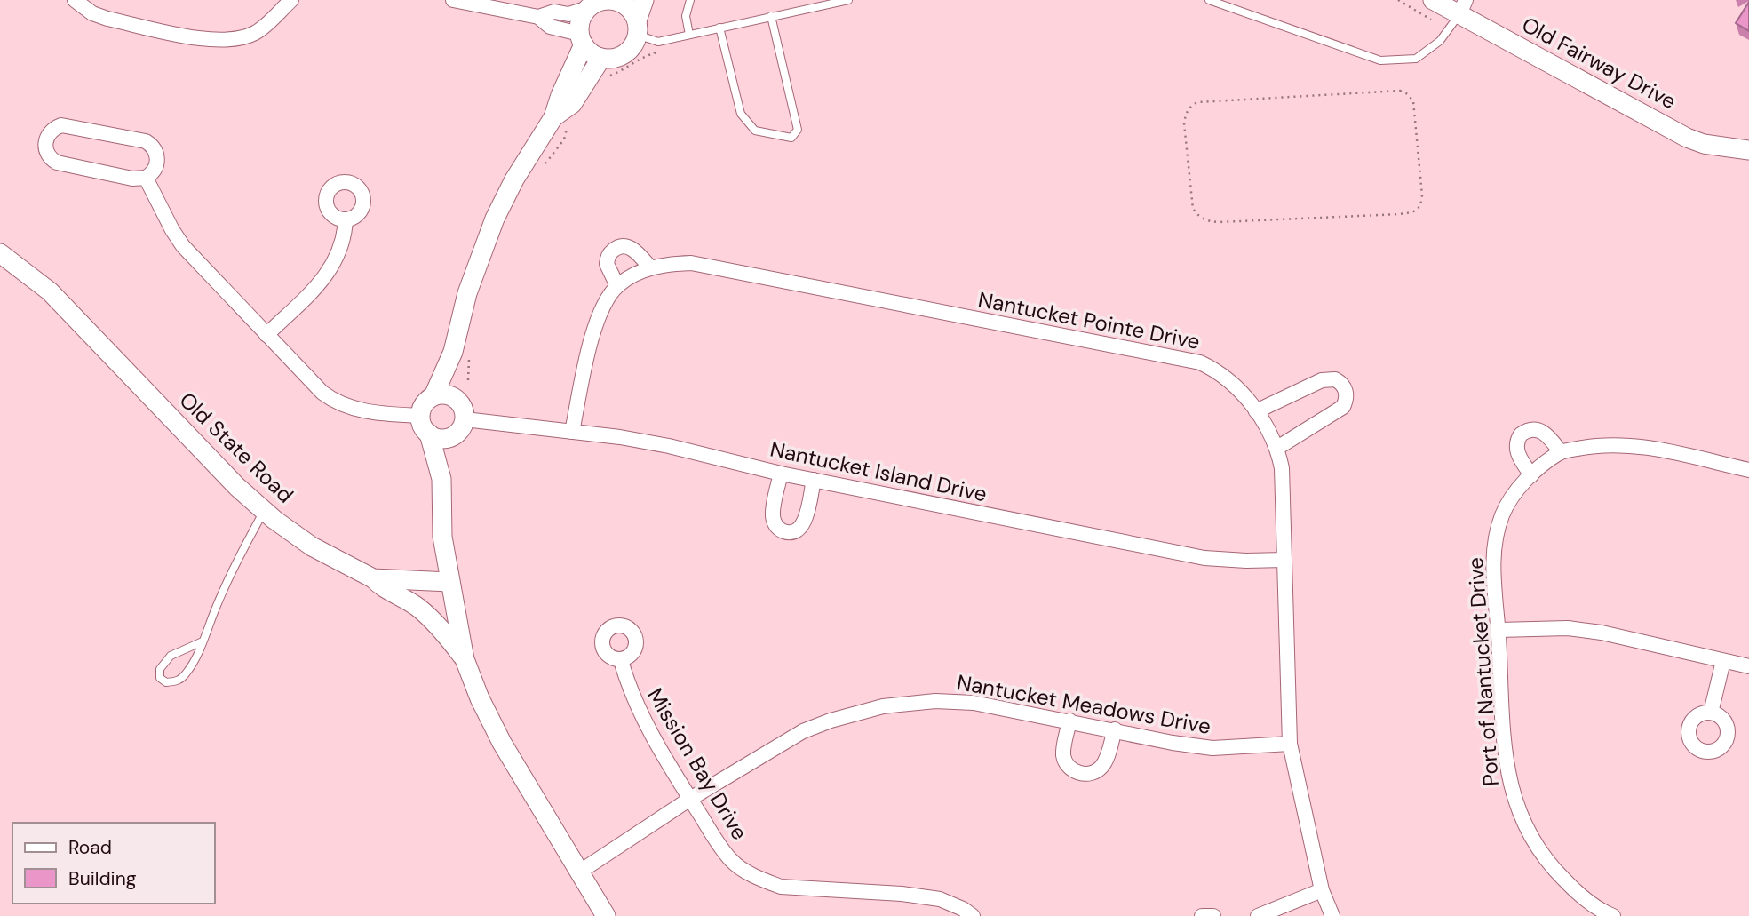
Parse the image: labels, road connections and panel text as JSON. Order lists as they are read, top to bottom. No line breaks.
{"streets":{"street":["Old Fairway Drive","Nantucket Pointe Drive","Old State Road","Nantucket Island Drive","Port of Nantucket Drive","Nantucket Meadows Drive","Mission Bay Drive"]},"crossings":[["Nantucket Pointe Drive","Nantucket Island Drive"],["Nantucket Pointe Drive","Nantucket Meadows Drive"],["Nantucket Meadows Drive","Mission Bay Drive"]],"legend":["Road","Building"]}
